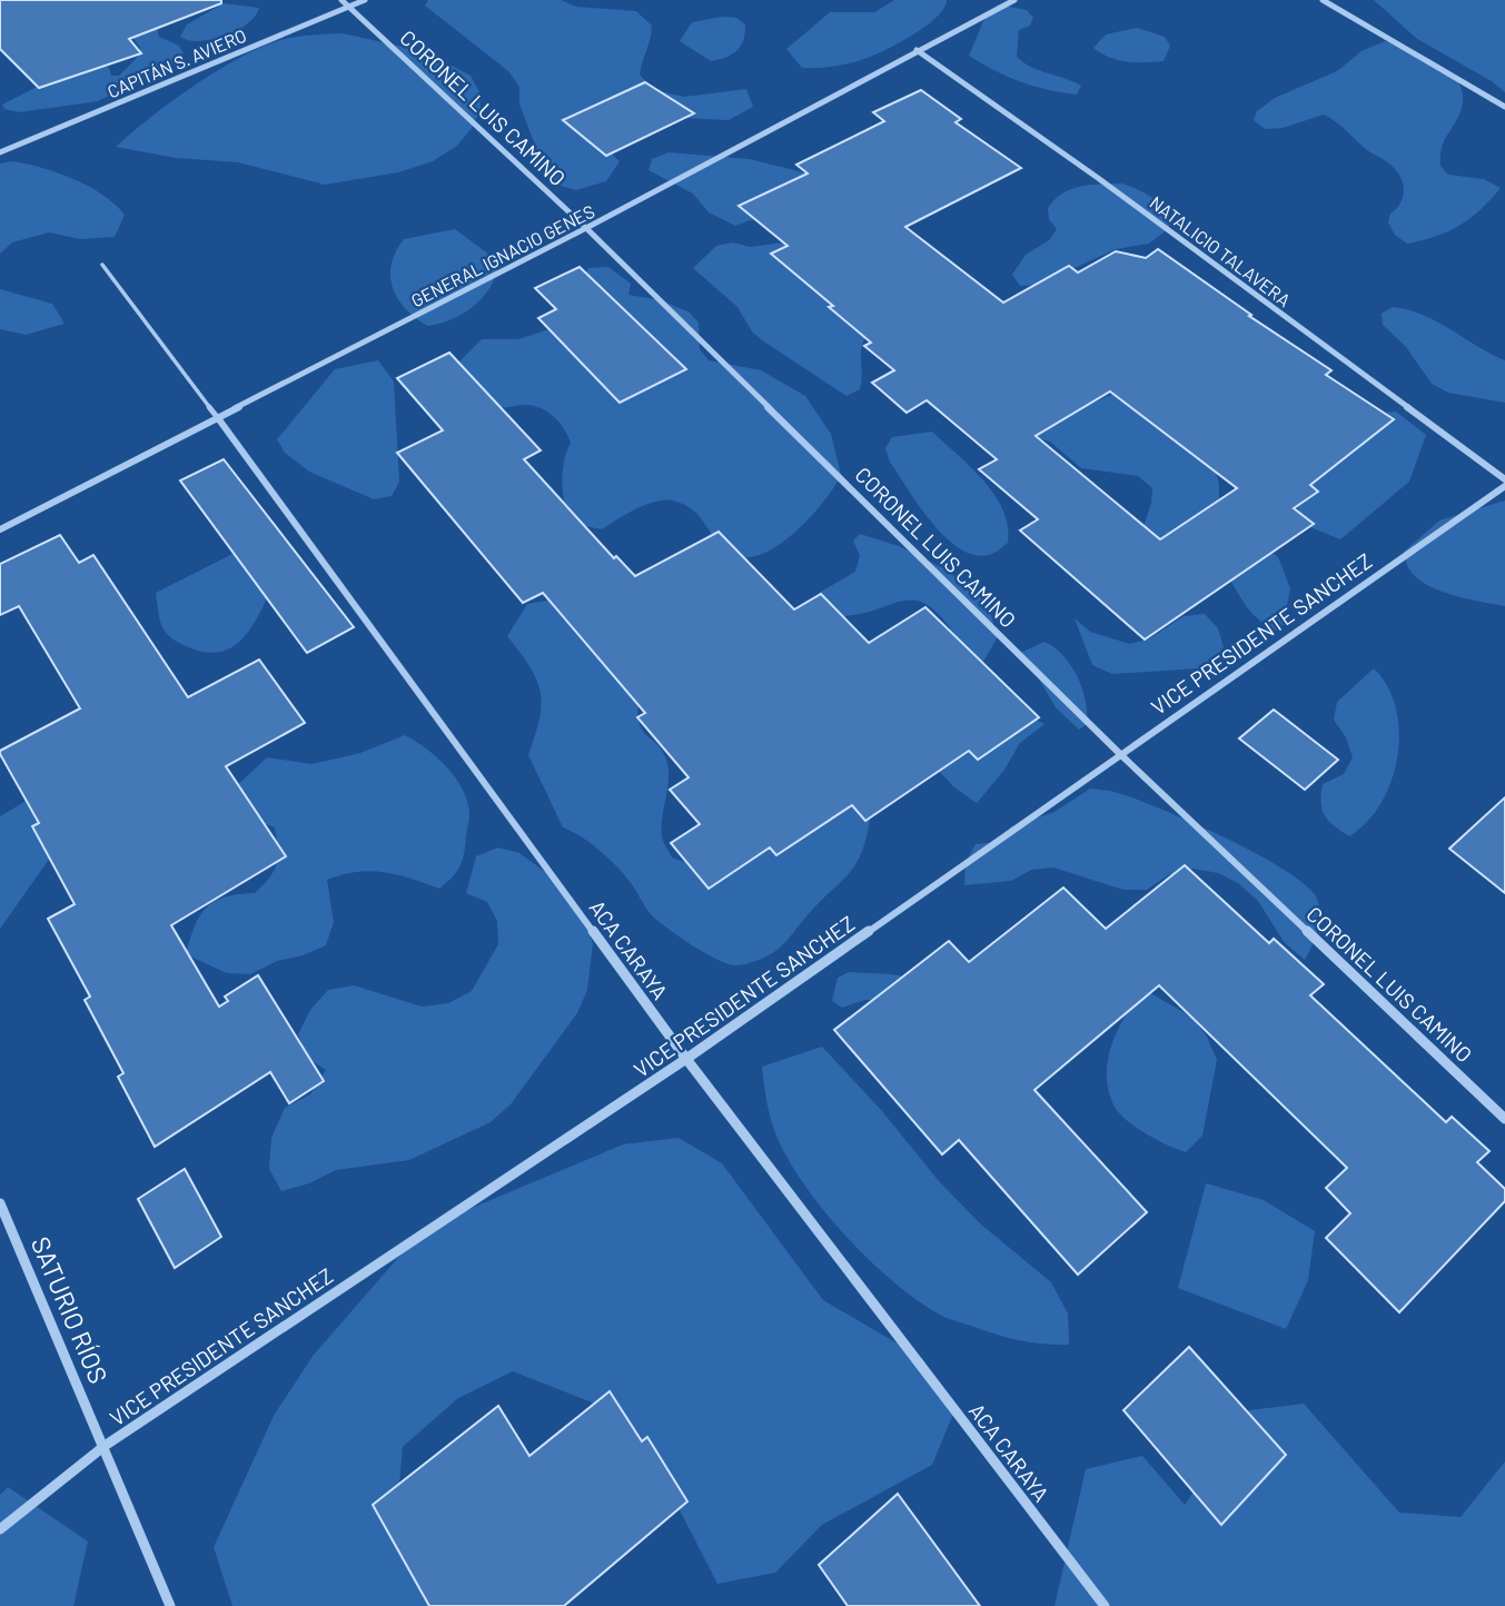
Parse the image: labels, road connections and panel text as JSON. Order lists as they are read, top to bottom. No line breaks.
{"streets":{"street":["CAPITÁN S. AVIERO","CORONEL LUIS CAMINO","NATALICIO TALAVERA","GENERAL IGNACIO GENES","VICE PRESIDENTE SANCHEZ","ACA CARAYA","SATURIO RÍOS"]},"crossings":[["CAPITÁN S. AVIERO","CORONEL LUIS CAMINO"],["CORONEL LUIS CAMINO","GENERAL IGNACIO GENES"],["CORONEL LUIS CAMINO","VICE PRESIDENTE SANCHEZ"],["NATALICIO TALAVERA","GENERAL IGNACIO GENES"],["GENERAL IGNACIO GENES","ACA CARAYA"],["VICE PRESIDENTE SANCHEZ","ACA CARAYA"],["VICE PRESIDENTE SANCHEZ","SATURIO RÍOS"]]}
